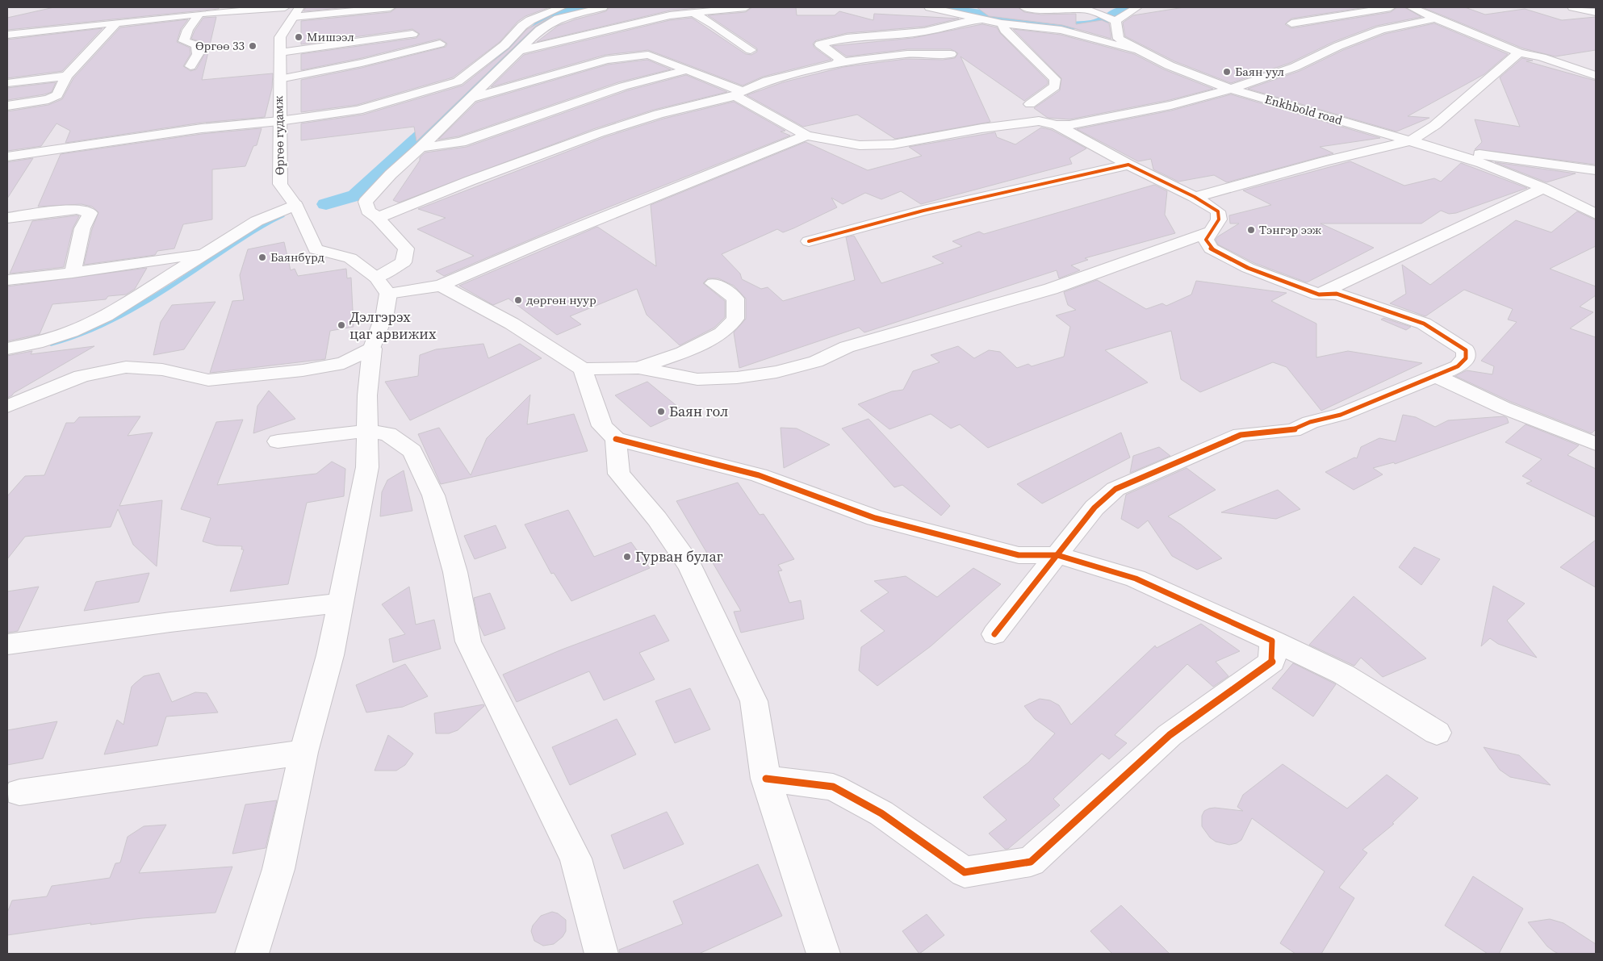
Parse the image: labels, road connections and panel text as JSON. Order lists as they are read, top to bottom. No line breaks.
{"streets":{"street":["Enkhbold road","Өргөө гудамж"]},"places":["Мишээл","Өргөө 33","Баян уул","Тэнгэр ээж","Баянбүрд","дөргөн нуур","Дэлгэрэх цаг арвижих","Баян гол","Гурван булаг"]}
